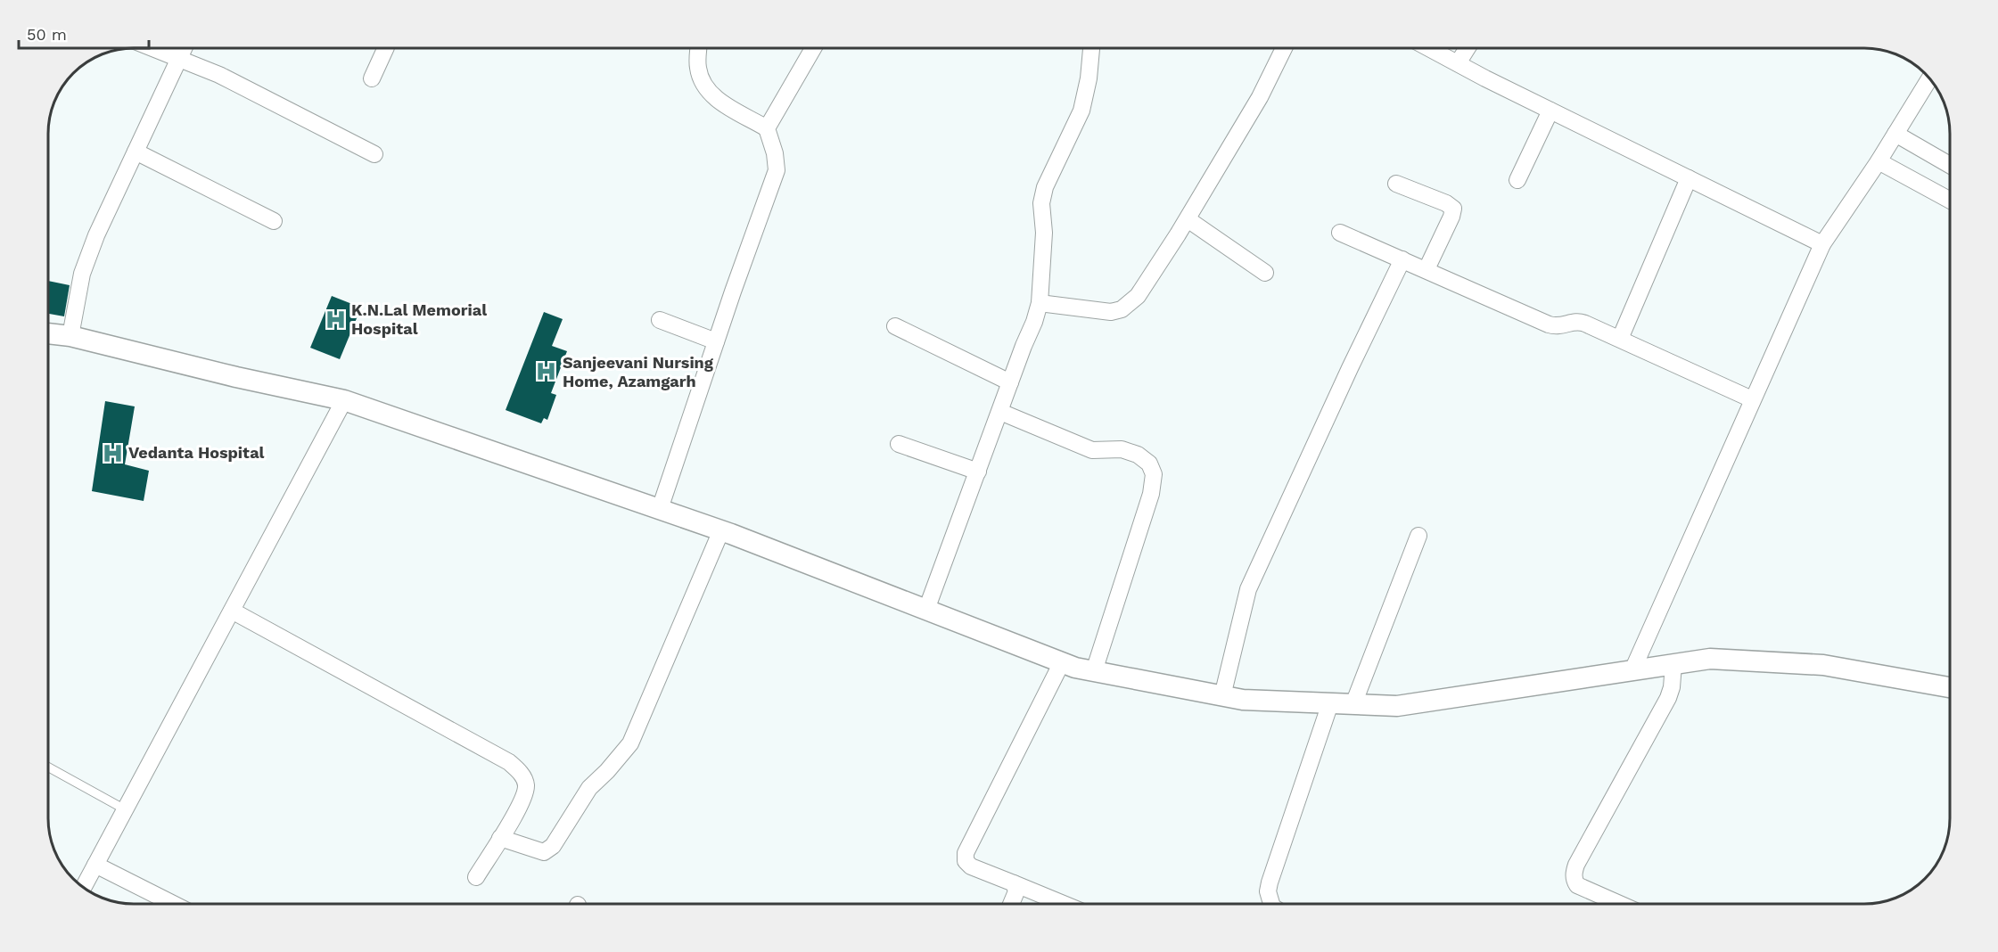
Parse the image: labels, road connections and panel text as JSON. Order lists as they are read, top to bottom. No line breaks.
{"places":{"hospital":["K.N.Lal Memorial Hospital","Sanjeevani Nursing Home, Azamgarh","Vedanta Hospital"]},"scale_bar":"50 m"}
